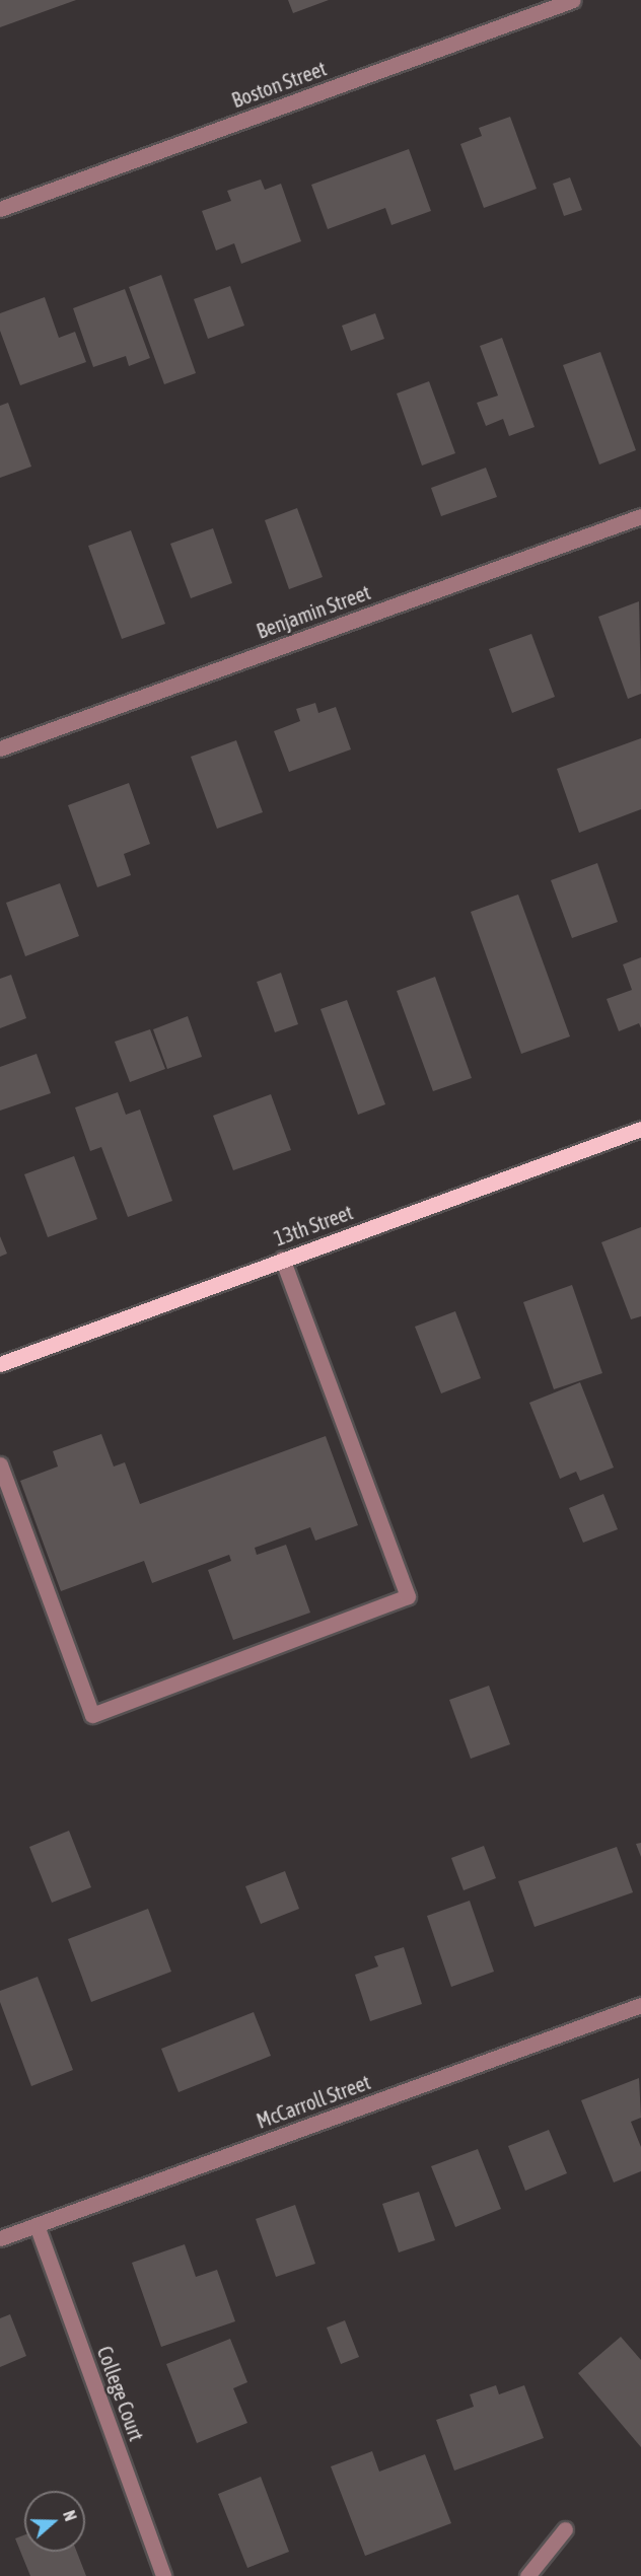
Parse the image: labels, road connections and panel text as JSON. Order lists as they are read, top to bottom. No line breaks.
{"streets":{"main road":["13th Street"],"street":["Boston Street","Benjamin Street","McCarroll Street","College Court"]},"crossings":[["McCarroll Street","College Court"]],"north":"right"}
